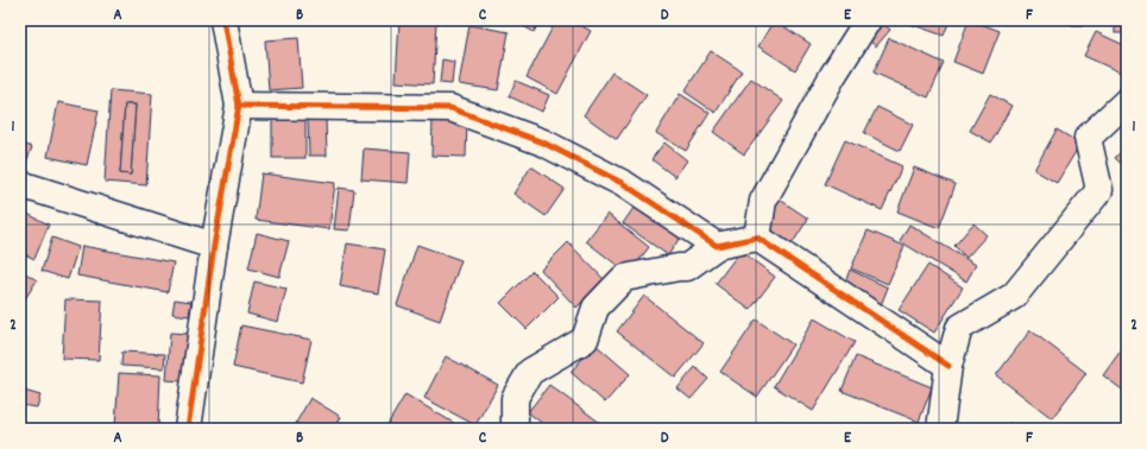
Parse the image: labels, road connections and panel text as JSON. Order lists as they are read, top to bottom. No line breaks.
{"grid":{"columns":["A","B","C","D","E","F"],"rows":["1","2"]}}
